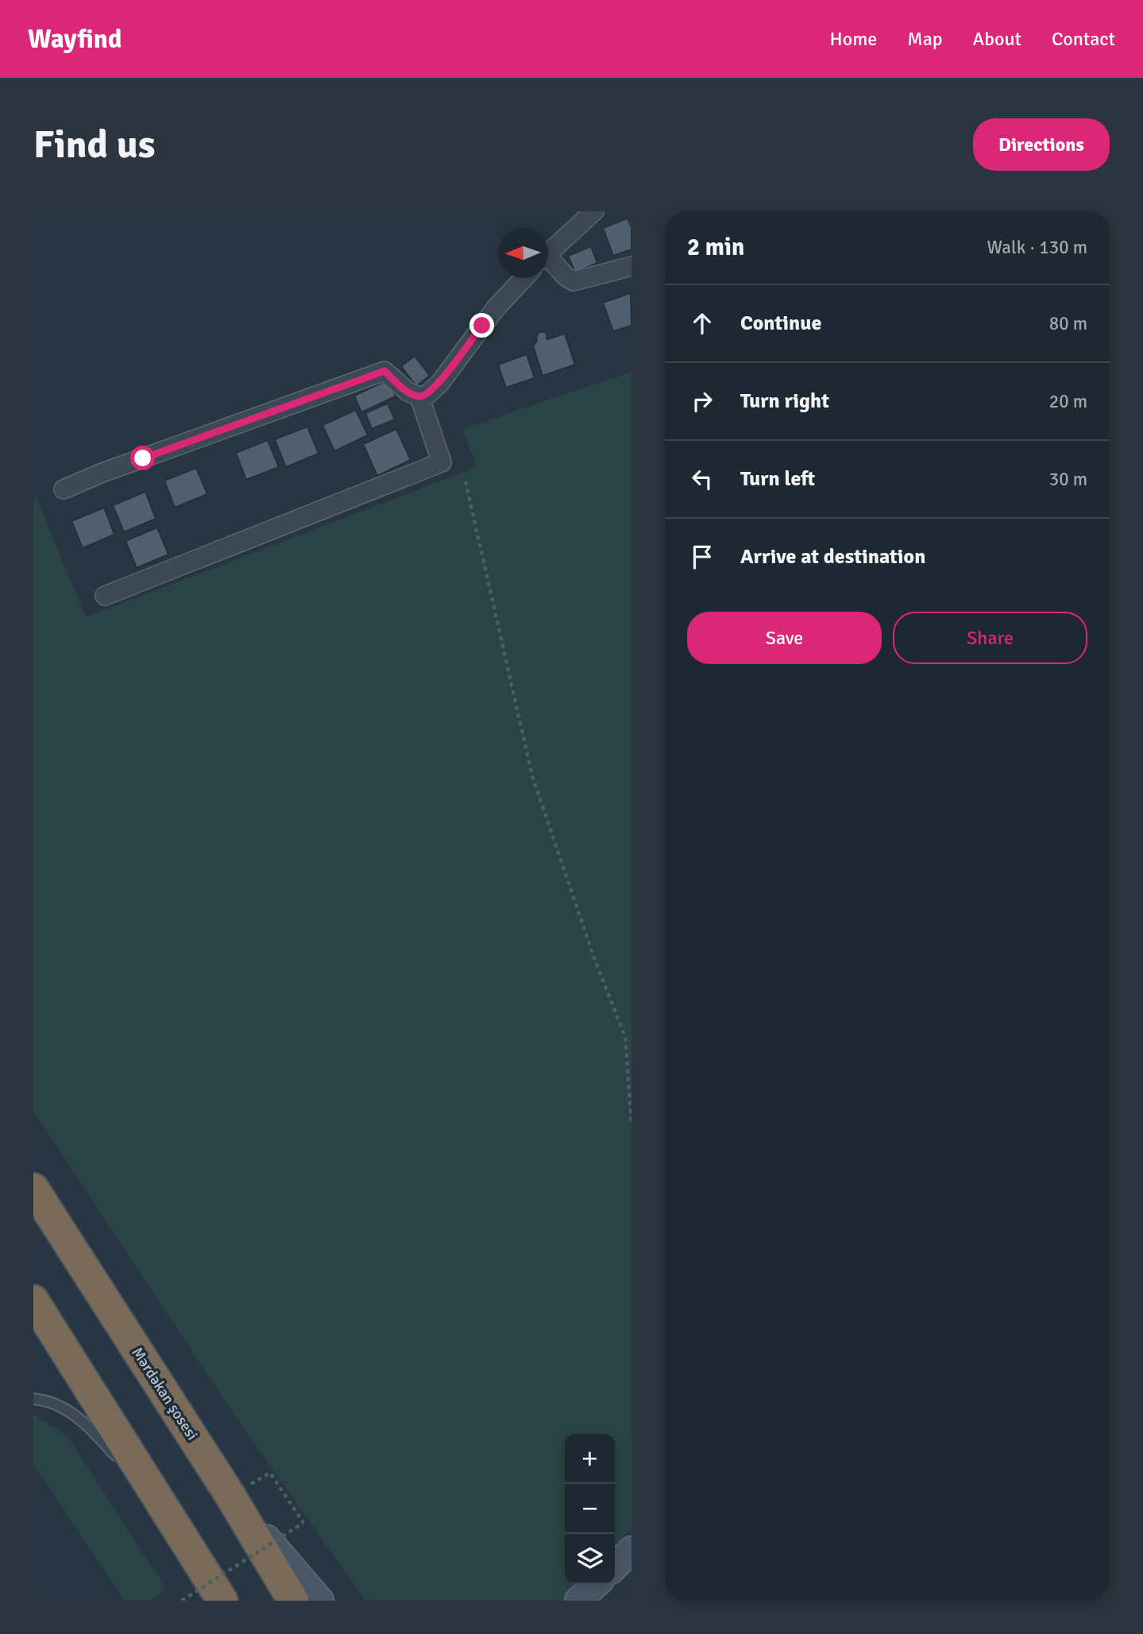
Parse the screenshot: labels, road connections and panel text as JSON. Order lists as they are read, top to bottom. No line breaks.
{"streets":{"highway":["Mərdəkan şosesi"]},"north":"left","page":{"header":"Wayfind","nav":["Home","Map","About","Contact"],"buttons":["Directions",["Save","Share"]],"title":"Find us","heading":["2 min","Walk · 130 m"],"list":[["Continue","80 m"],["Turn right","20 m"],["Turn left","30 m"],"Arrive at destination"],"map_buttons":["+","−"]}}
